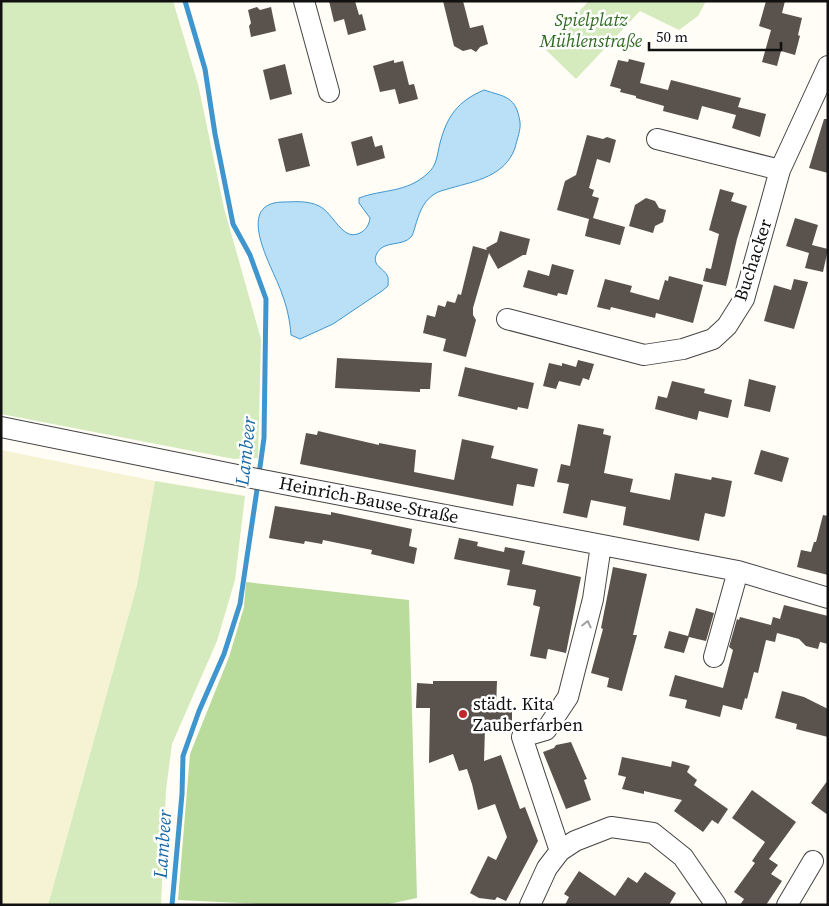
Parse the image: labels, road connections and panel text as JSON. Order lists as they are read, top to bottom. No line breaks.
{"streets":{"street":["Buchacker","Heinrich-Bause-Straße"]},"water":["Lambeer"],"parks":["Spielplatz Mühlenstraße"],"places":["städt. Kita Zauberfarben"],"scale_bar":"50 m"}
